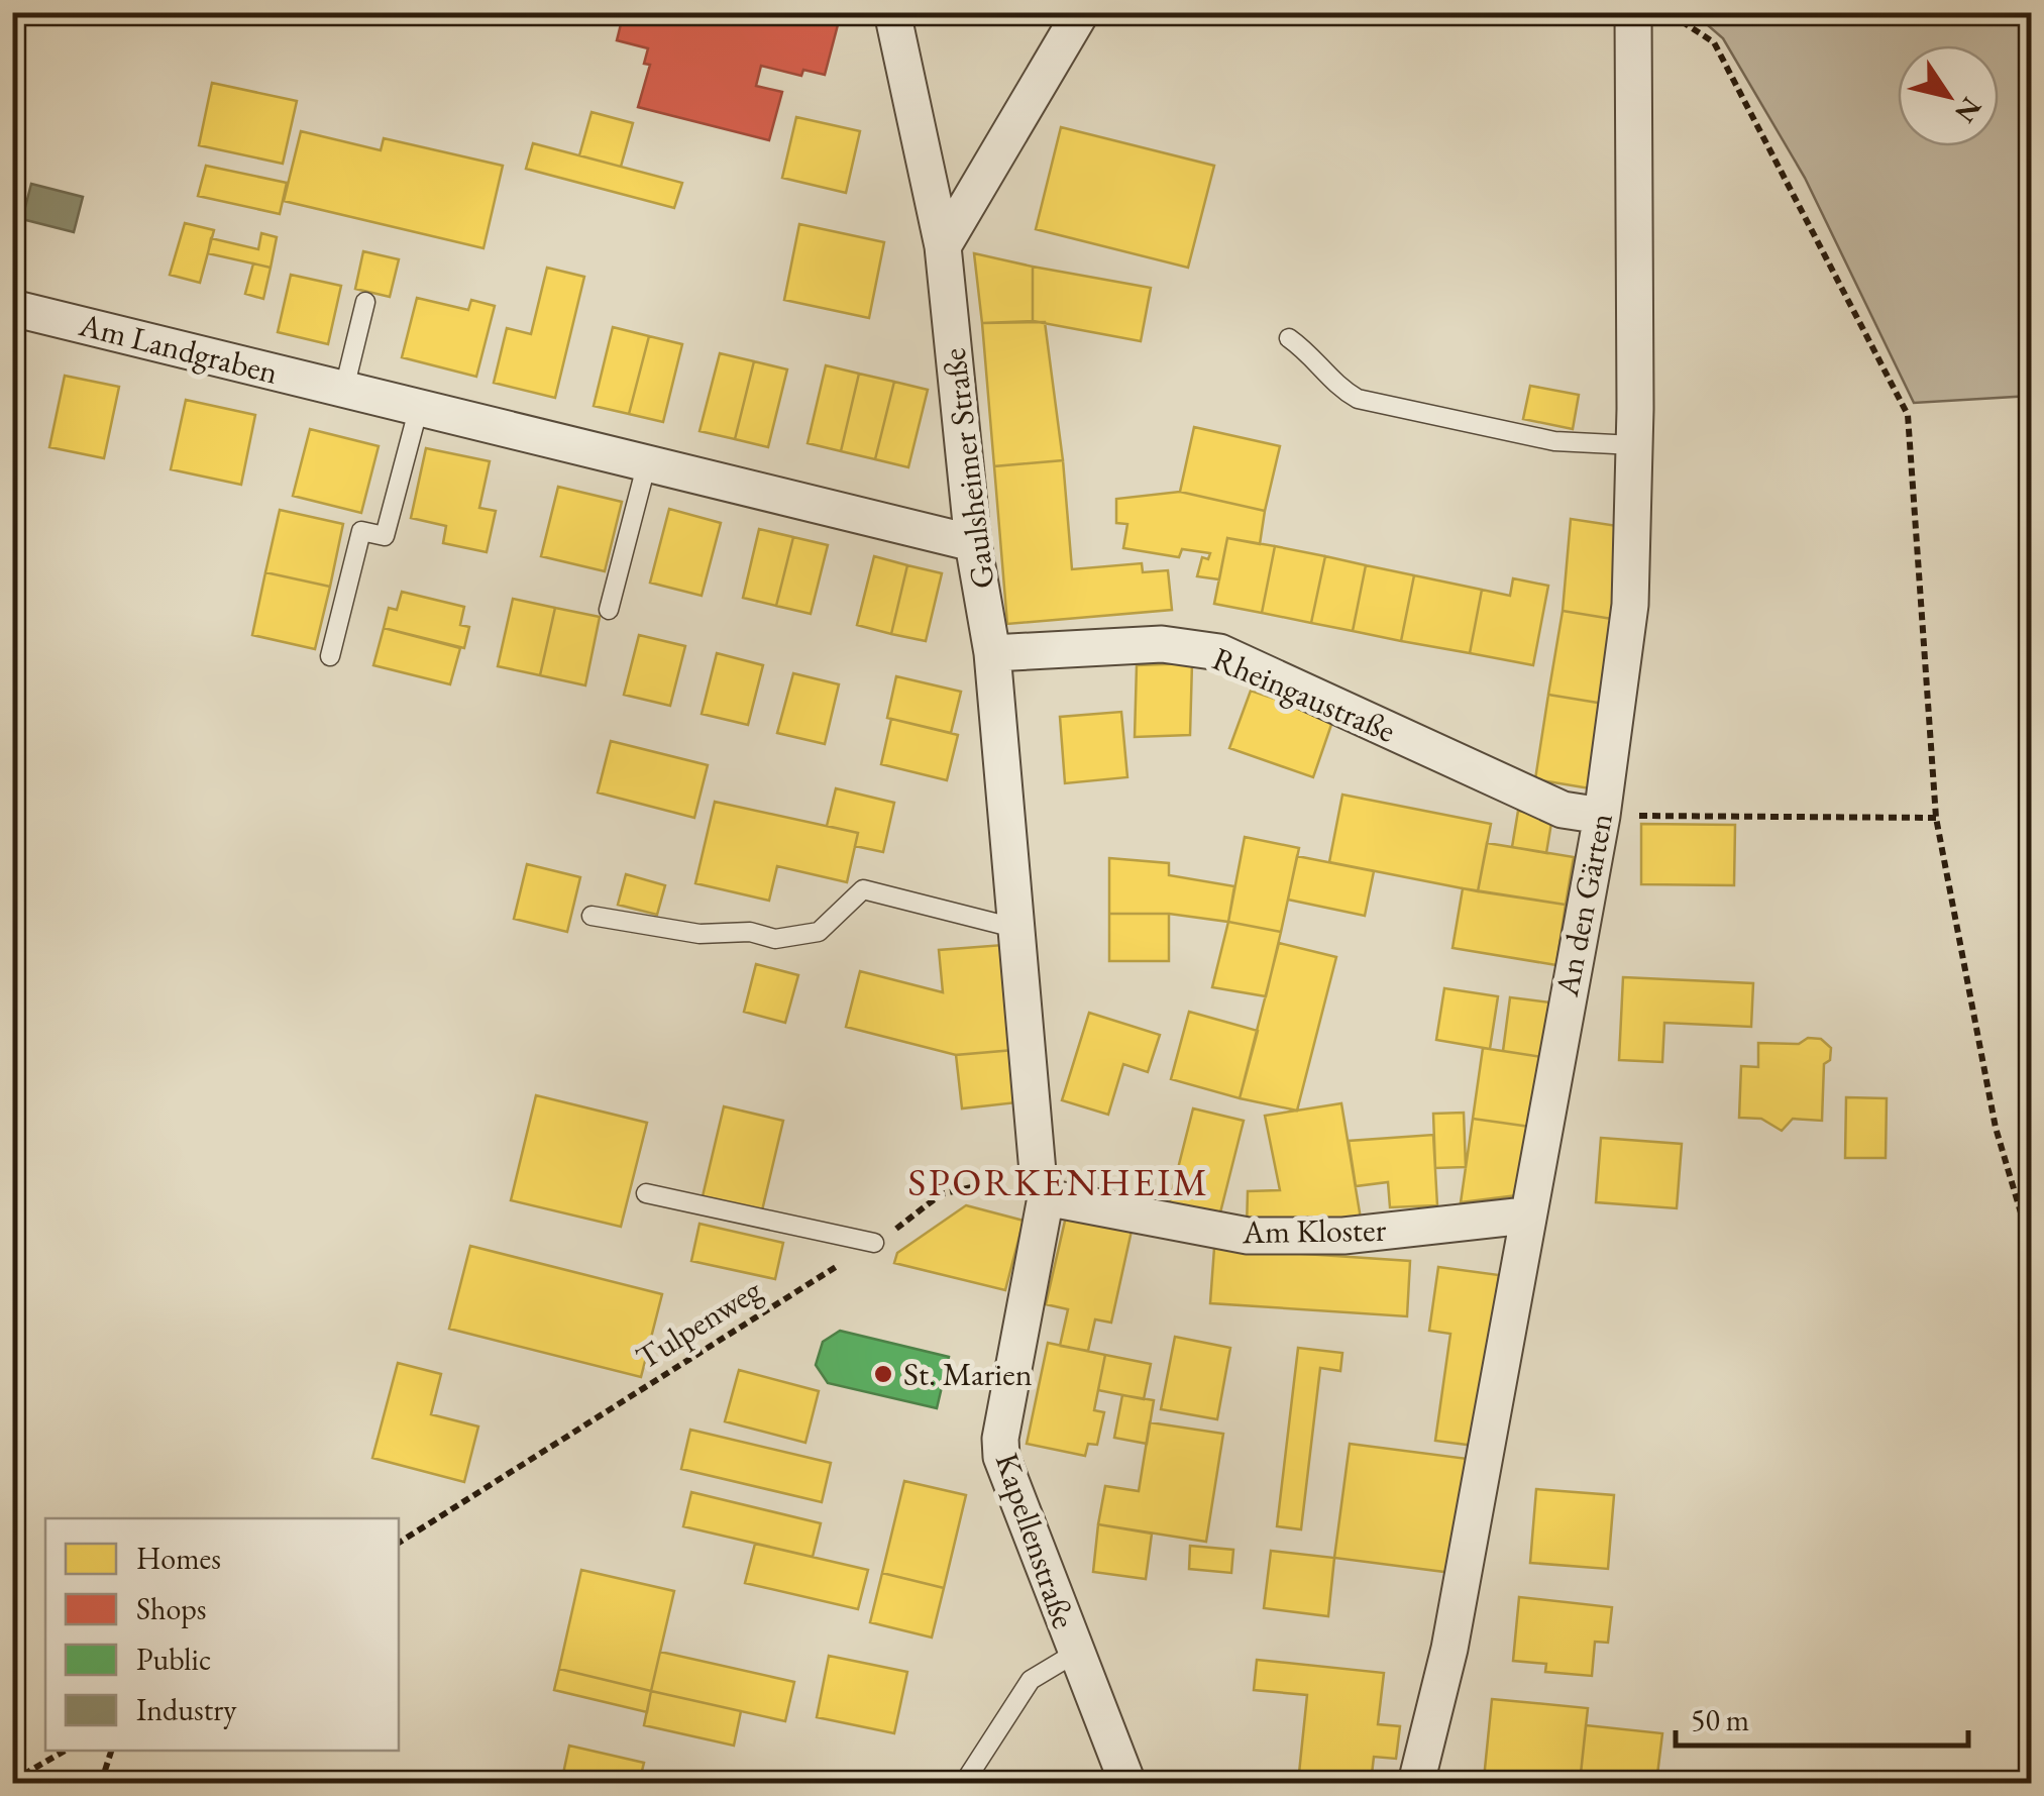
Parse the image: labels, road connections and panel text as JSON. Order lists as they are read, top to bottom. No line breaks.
{"streets":{"street":["Am Landgraben","Gaulsheimer Straße","Rheingaustraße","An den Gärten","Am Kloster","Kapellenstraße"],"path":["Tulpenweg"]},"crossings":[["Am Landgraben","Gaulsheimer Straße"],["Gaulsheimer Straße","Rheingaustraße"],["Gaulsheimer Straße","Am Kloster"],["Gaulsheimer Straße","Tulpenweg"],["Gaulsheimer Straße","Kapellenstraße"],["Rheingaustraße","An den Gärten"],["An den Gärten","Am Kloster"],["Am Kloster","Tulpenweg"],["Am Kloster","Kapellenstraße"],["Tulpenweg","Kapellenstraße"]],"districts":["SPORKENHEIM"],"places":["St. Marien"],"legend":["Homes","Shops","Public","Industry"],"scale_bar":"50 m","north":"bottom right"}
